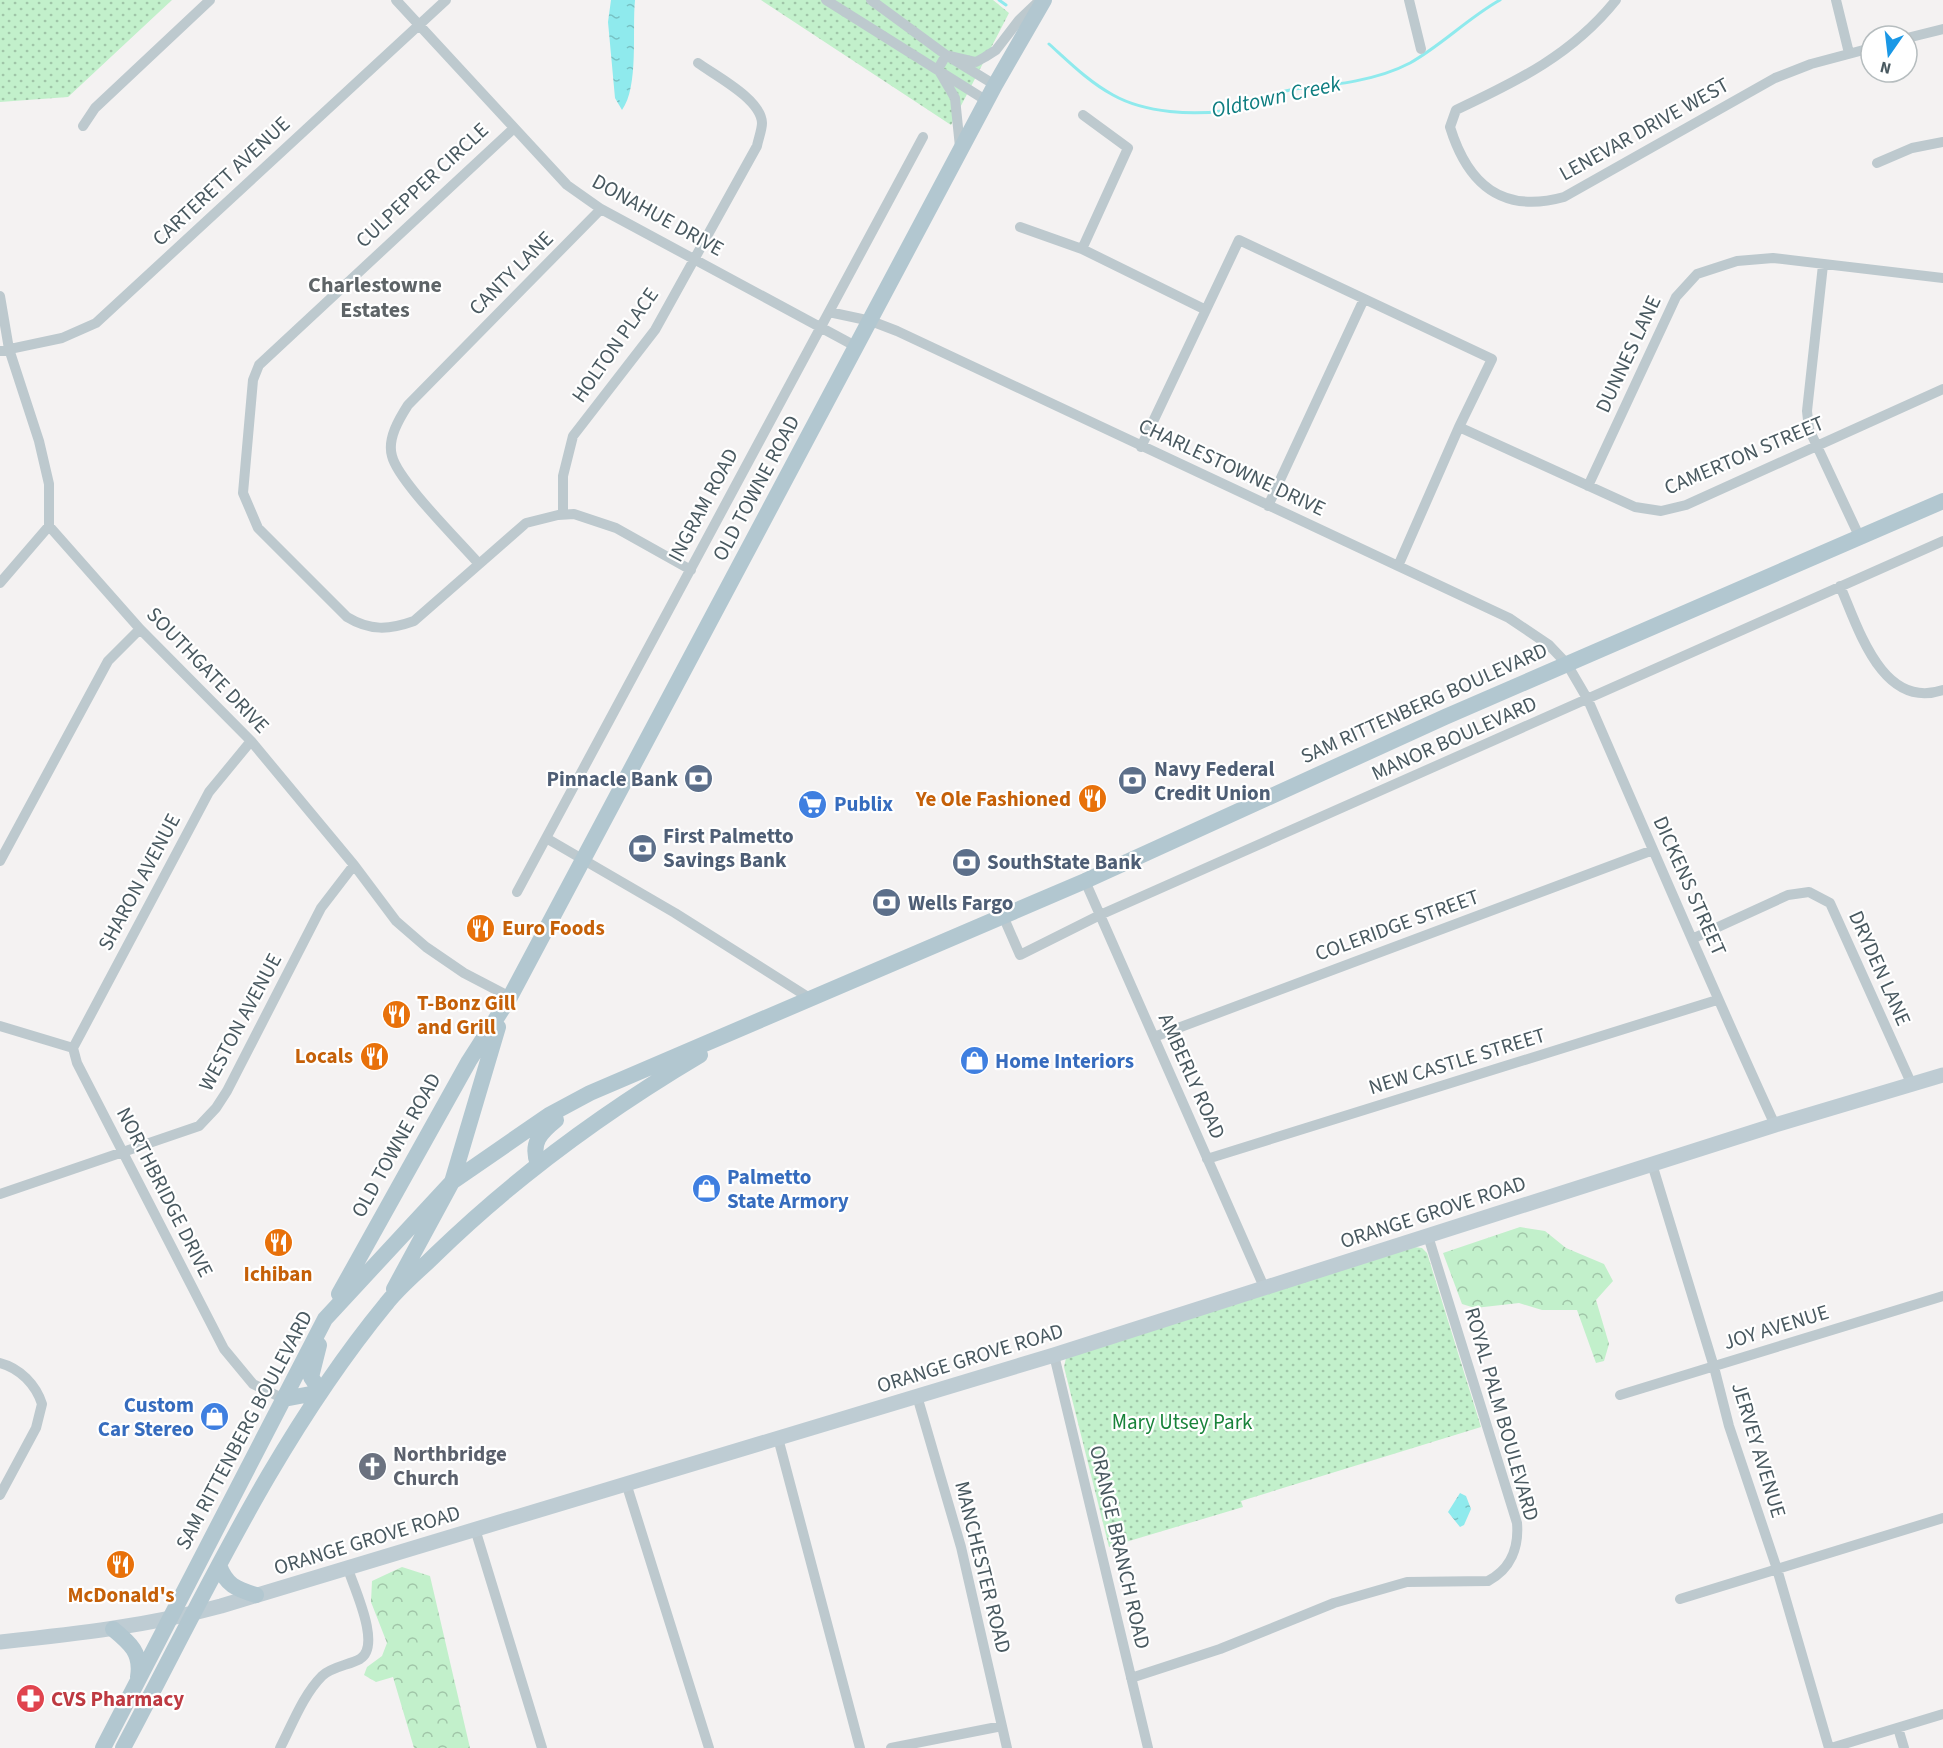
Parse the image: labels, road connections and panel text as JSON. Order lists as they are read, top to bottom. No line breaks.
{"streets":{"main road":["OLD TOWNE ROAD","SAM RITTENBERG BOULEVARD"],"street":["LENEVAR DRIVE WEST","CARTERETT AVENUE","CULPEPPER CIRCLE","DONAHUE DRIVE","CANTY LANE","HOLTON PLACE","DUNNES LANE","CAMERTON STREET","CHARLESTOWNE DRIVE","INGRAM ROAD","SOUTHGATE DRIVE","MANOR BOULEVARD","SHARON AVENUE","DICKENS STREET","COLERIDGE STREET","DRYDEN LANE","WESTON AVENUE","NEW CASTLE STREET","AMBERLY ROAD","NORTHBRIDGE DRIVE","ORANGE GROVE ROAD","JOY AVENUE","ROYAL PALM BOULEVARD","JERVEY AVENUE","ORANGE BRANCH ROAD","MANCHESTER ROAD"]},"crossings":[["CARTERETT AVENUE","DONAHUE DRIVE"],["CULPEPPER CIRCLE","DONAHUE DRIVE"],["CULPEPPER CIRCLE","CANTY LANE"],["CULPEPPER CIRCLE","HOLTON PLACE"],["CULPEPPER CIRCLE","INGRAM ROAD"],["DONAHUE DRIVE","CANTY LANE"],["DONAHUE DRIVE","HOLTON PLACE"],["DONAHUE DRIVE","OLD TOWNE ROAD"],["DONAHUE DRIVE","INGRAM ROAD"],["DUNNES LANE","CAMERTON STREET"],["CHARLESTOWNE DRIVE","OLD TOWNE ROAD"],["CHARLESTOWNE DRIVE","INGRAM ROAD"],["CHARLESTOWNE DRIVE","SAM RITTENBERG BOULEVARD"],["CHARLESTOWNE DRIVE","DICKENS STREET"],["OLD TOWNE ROAD","SOUTHGATE DRIVE"],["OLD TOWNE ROAD","SAM RITTENBERG BOULEVARD"],["SOUTHGATE DRIVE","SHARON AVENUE"],["SOUTHGATE DRIVE","WESTON AVENUE"],["SAM RITTENBERG BOULEVARD","MANOR BOULEVARD"],["SAM RITTENBERG BOULEVARD","DICKENS STREET"],["SAM RITTENBERG BOULEVARD","AMBERLY ROAD"],["SAM RITTENBERG BOULEVARD","NORTHBRIDGE DRIVE"],["SAM RITTENBERG BOULEVARD","ORANGE GROVE ROAD"],["MANOR BOULEVARD","DICKENS STREET"],["MANOR BOULEVARD","AMBERLY ROAD"],["SHARON AVENUE","NORTHBRIDGE DRIVE"],["DICKENS STREET","COLERIDGE STREET"],["DICKENS STREET","DRYDEN LANE"],["DICKENS STREET","NEW CASTLE STREET"],["DICKENS STREET","ORANGE GROVE ROAD"],["COLERIDGE STREET","AMBERLY ROAD"],["DRYDEN LANE","ORANGE GROVE ROAD"],["WESTON AVENUE","NORTHBRIDGE DRIVE"],["NEW CASTLE STREET","AMBERLY ROAD"],["AMBERLY ROAD","ORANGE GROVE ROAD"],["ORANGE GROVE ROAD","ROYAL PALM BOULEVARD"],["ORANGE GROVE ROAD","JERVEY AVENUE"],["ORANGE GROVE ROAD","ORANGE BRANCH ROAD"],["ORANGE GROVE ROAD","MANCHESTER ROAD"],["JOY AVENUE","JERVEY AVENUE"],["ROYAL PALM BOULEVARD","ORANGE BRANCH ROAD"]],"districts":["Charlestowne Estates"],"water":["Oldtown Creek"],"parks":["Mary Utsey Park"],"places":{"bank":["Pinnacle Bank","Navy Federal Credit Union","First Palmetto Savings Bank","SouthState Bank","Wells Fargo"],"restaurant":["Ye Ole Fashioned","Euro Foods","T-Bonz Gill and Grill","Locals","Ichiban","McDonald's"],"supermarket":["Publix"],"shop":["Home Interiors","Palmetto State Armory","Custom Car Stereo"],"church":["Northbridge Church"],"pharmacy":["CVS Pharmacy"]},"north":"bottom"}
